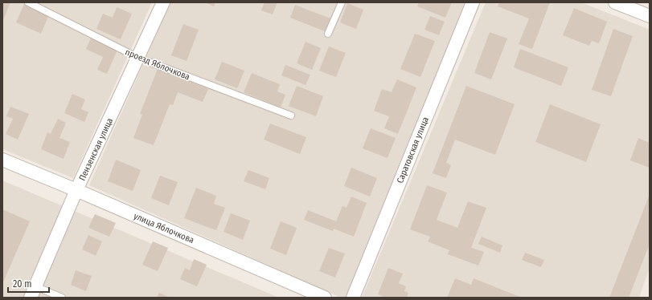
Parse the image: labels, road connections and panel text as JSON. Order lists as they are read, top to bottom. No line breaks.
{"streets":{"street":["Пензенская улица","Саратовская улица","улица Яблочкова"],"lane":["проезд Яблочкова"]},"crossings":[["проезд Яблочкова","Пензенская улица"],["Пензенская улица","улица Яблочкова"]],"scale_bar":"20 m"}
